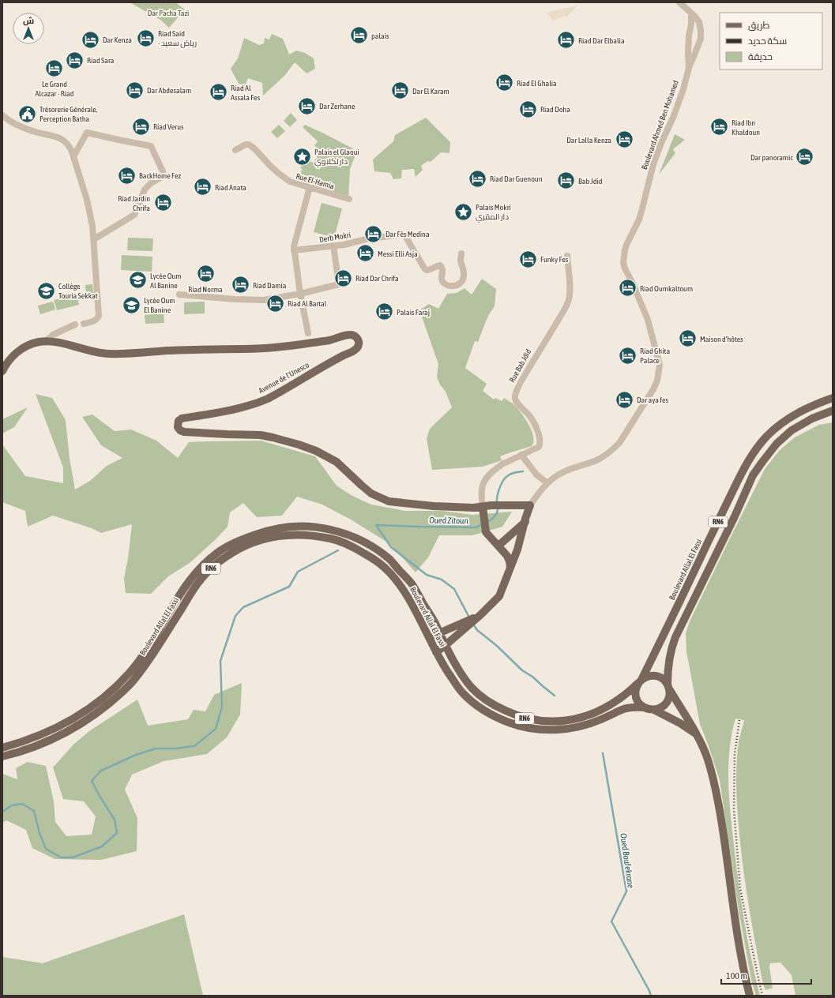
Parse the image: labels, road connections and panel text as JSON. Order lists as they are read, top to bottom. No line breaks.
{"streets":{"main road":["Boulevard Ahmed Ben Mohamed","Rue Bab Jdid","Avenue de l'Unesco","RN6","Boulevard Allal El Fassi"],"street":["Rue El-Hamia","Derb Mokri"]},"crossings":[["Boulevard Ahmed Ben Mohamed","Rue Bab Jdid"],["Boulevard Ahmed Ben Mohamed","Avenue de l'Unesco"],["Boulevard Ahmed Ben Mohamed","Boulevard Allal El Fassi"],["Rue Bab Jdid","Avenue de l'Unesco"],["RN6","Boulevard Allal El Fassi"]],"water":["Oued Zitoun","Oued Boufekrane"],"parks":["Dar Pacha Tazi"],"places":{"hotel":["palais","Riad Said - رياض سعيد","Dar Kenza","Riad Dar Elbalia","Riad Sara","Le Grand Alcazar - Riad","Riad El Ghalia","Dar Abdesalam","Dar El Karam","Riad Al Assala Fes","Dar Zerhane","Riad Doha","Riad Verus","Riad Ibn Khaldoun","Dar Lalla Kenza","Dar panoramic","BackHome Fez","Riad Dar Guenoun","Bab Jdid","Riad Anata","Riad Jardin Chrifa","Dar Fès Medina","Messi Elli Asja","Funky Fes","Riad Norma","Riad Dar Chrifa","Riad Damia","Riad Oumkaltoum","Riad Al Bartal","Palais Faraj","Maison d'hôtes","Riad Ghita Palace","Dar aya fes"],"public building":["Trésorerie Générale, Perception Batha"],"place":["Palais el Glaoui دار لكلاوي","Palais Mokri دار المقري"],"school or university":["Lycée Oum Al Banine","Collège Touria Sekkat","Lycée Oum El Banine"]},"legend":["طريق","سكة حديد","حديقة"],"scale_bar":"100 m","north":"top"}
